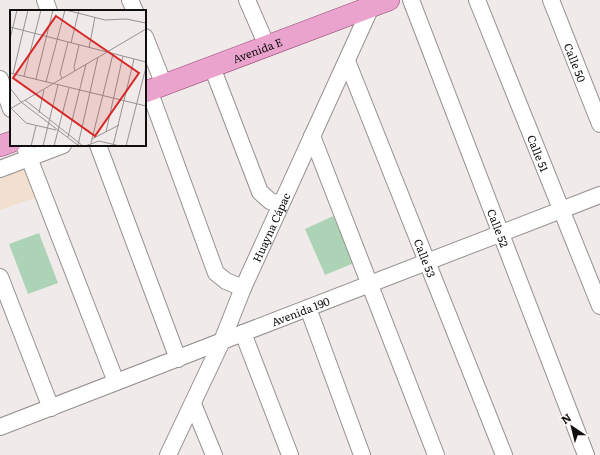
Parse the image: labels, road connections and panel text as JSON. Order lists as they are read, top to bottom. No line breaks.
{"streets":{"main road":["Avenida E"],"street":["Calle 50","Calle 51","Huayna Cápac","Calle 52","Calle 53","Avenida 190"]},"crossings":[["Avenida E","Huayna Cápac"],["Calle 51","Avenida 190"],["Huayna Cápac","Calle 53"],["Huayna Cápac","Avenida 190"],["Calle 52","Avenida 190"],["Calle 53","Avenida 190"]],"north":"top left"}
